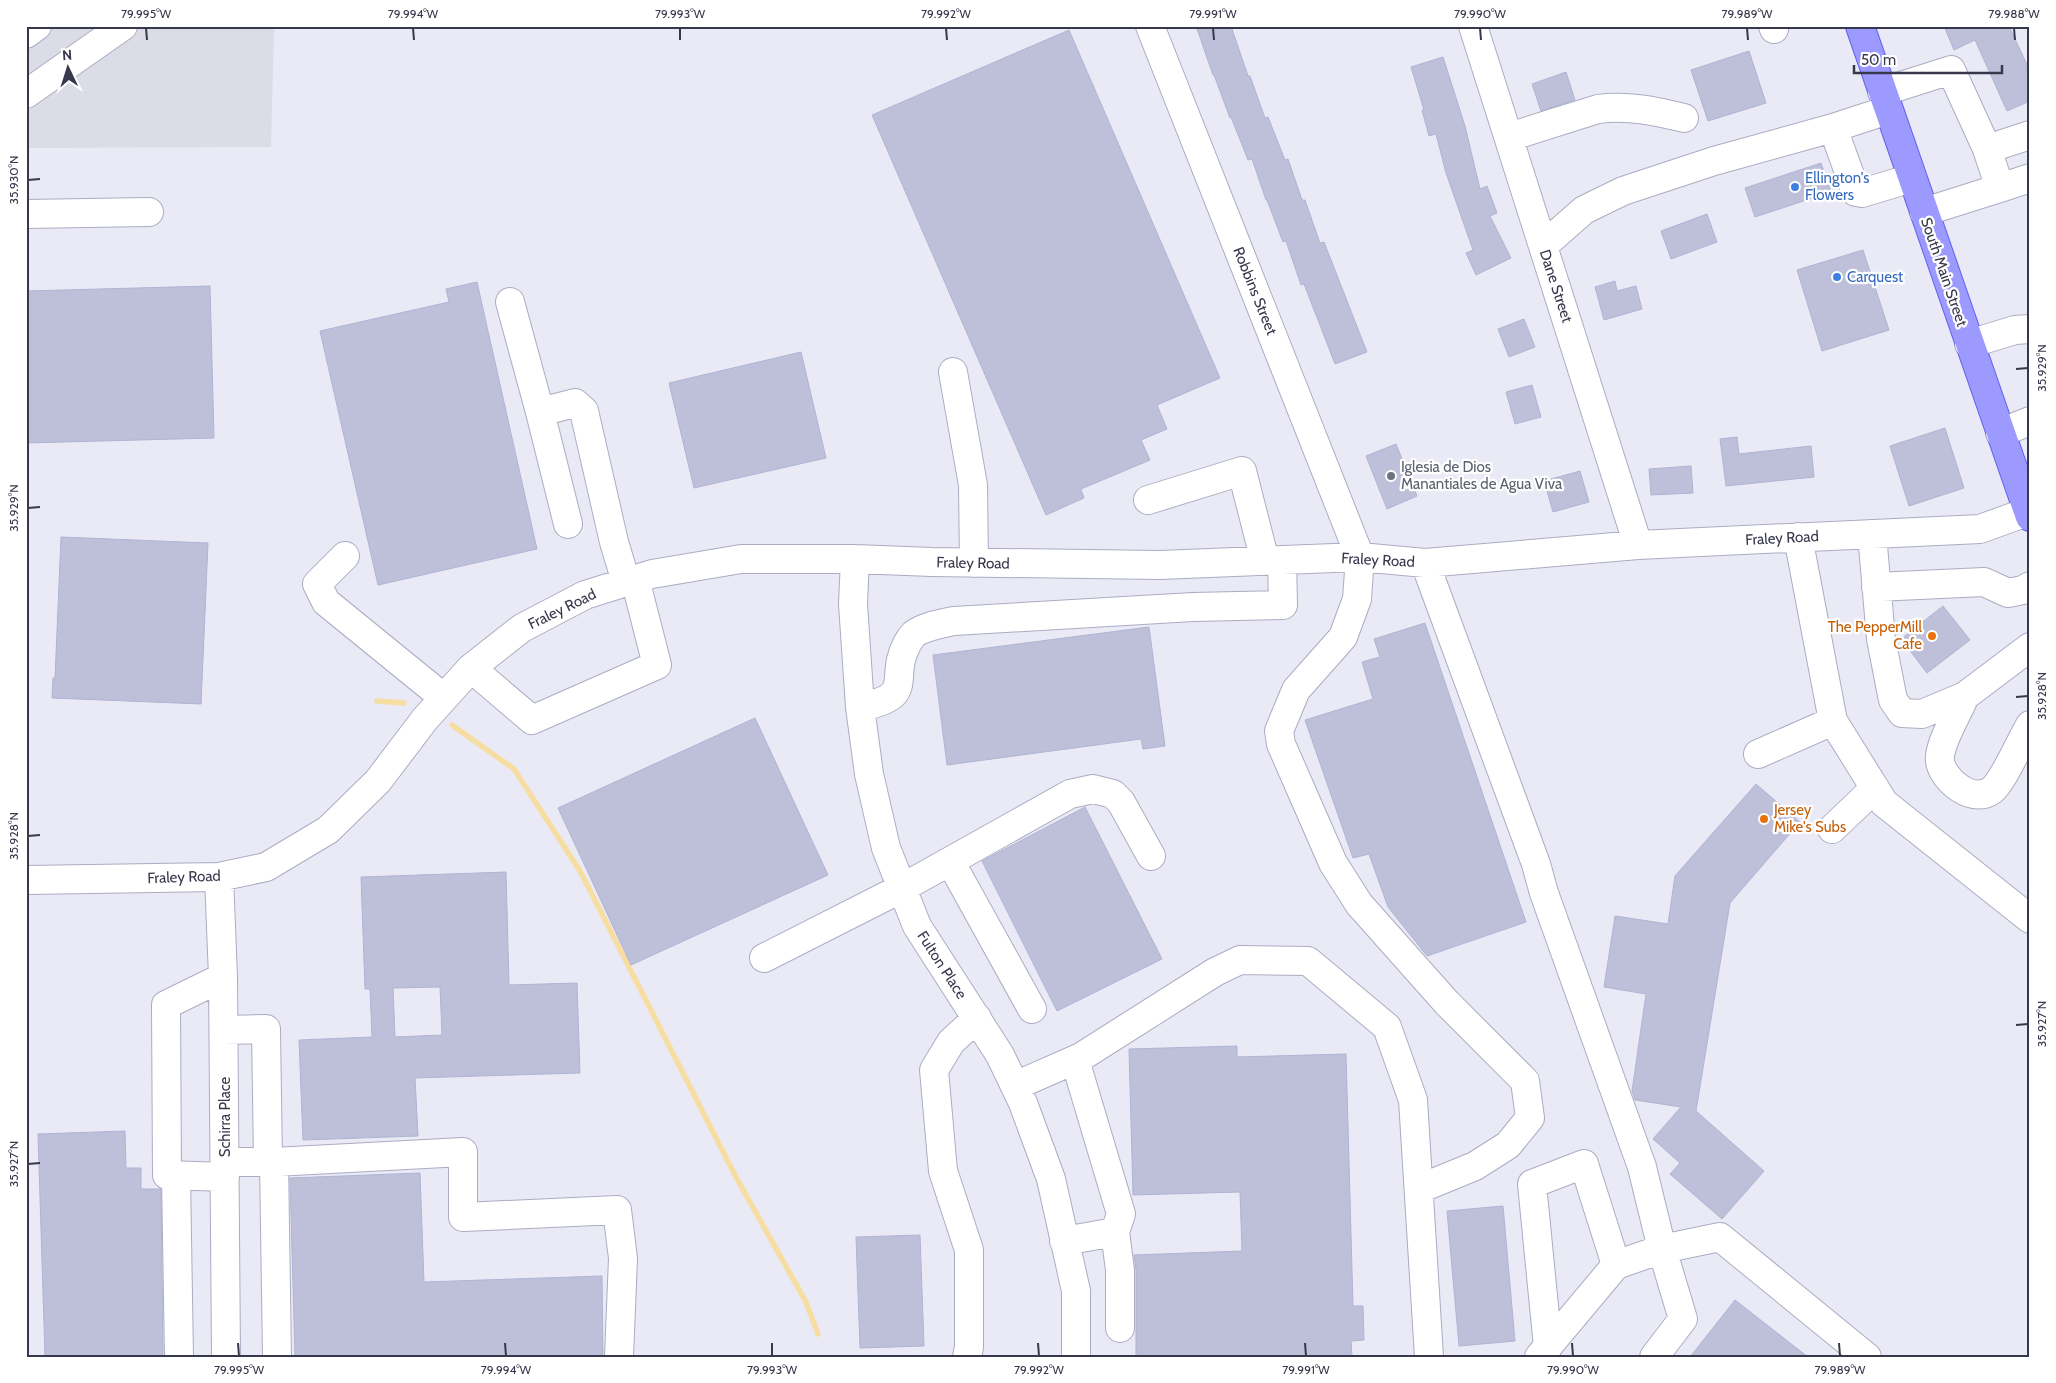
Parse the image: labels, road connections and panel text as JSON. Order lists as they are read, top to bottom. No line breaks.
{"streets":{"main road":["South Main Street"],"street":["Dane Street","Robbins Street","Fraley Road","Fulton Place","Schirra Place"]},"crossings":[["South Main Street","Fraley Road"],["Dane Street","Fraley Road"],["Robbins Street","Fraley Road"],["Fraley Road","Fulton Place"],["Fraley Road","Schirra Place"]],"places":["Ellington's Flowers","Carquest","Iglesia de Dios Manantiales de Agua Viva","The PepperMill Cafe","Jersey Mike's Subs"],"scale_bar":"50 m","north":"top","coordinates":["79.995°W","79.994°W","79.993°W","79.992°W","79.991°W","79.990°W","79.989°W","79.988°W","35.930°N","35.929°N","35.928°N","35.927°N"]}
